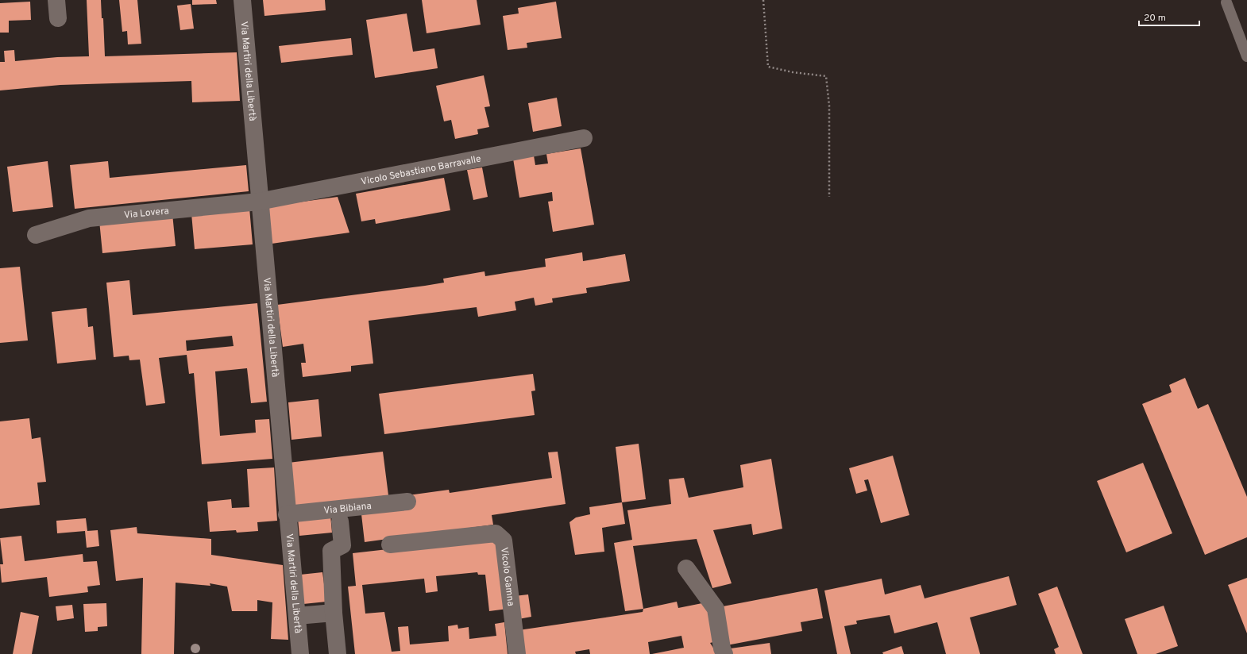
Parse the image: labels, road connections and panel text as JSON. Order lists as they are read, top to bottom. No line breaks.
{"streets":{"street":["Via Martiri della Libertà","Vicolo Sebastiano Barravalle","Via Lovera","Via Bibiana","Vicolo Gamna"]},"crossings":[["Via Martiri della Libertà","Vicolo Sebastiano Barravalle"],["Via Martiri della Libertà","Via Lovera"],["Via Martiri della Libertà","Via Bibiana"],["Vicolo Sebastiano Barravalle","Via Lovera"]],"scale_bar":"20 m"}
